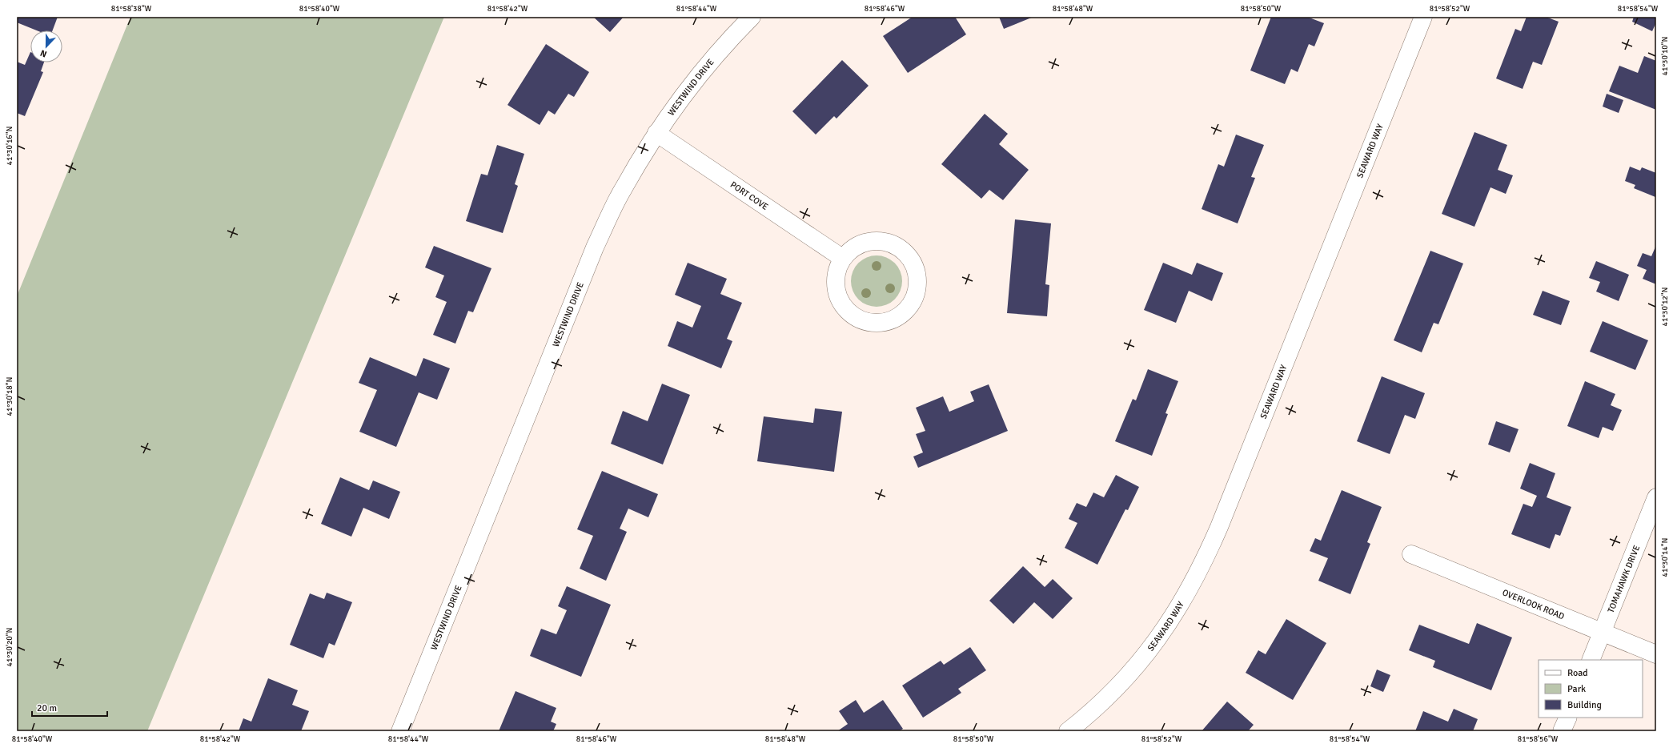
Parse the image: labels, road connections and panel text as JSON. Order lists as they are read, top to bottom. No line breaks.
{"streets":{"street":["WESTWIND DRIVE","SEAWARD WAY","PORT COVE","TOMAHAWK DRIVE","OVERLOOK ROAD"]},"crossings":[["WESTWIND DRIVE","PORT COVE"],["TOMAHAWK DRIVE","OVERLOOK ROAD"]],"legend":["Road","Park","Building"],"scale_bar":"20 m","north":"bottom","coordinates":["81°58'38\"W","81°58'40\"W","81°58'42\"W","81°58'44\"W","81°58'46\"W","81°58'48\"W","81°58'50\"W","81°58'52\"W","81°58'54\"W","41°30'10\"N","41°30'16\"N","41°30'12\"N","41°30'18\"N","41°30'14\"N","41°30'20\"N","81°58'56\"W"]}
